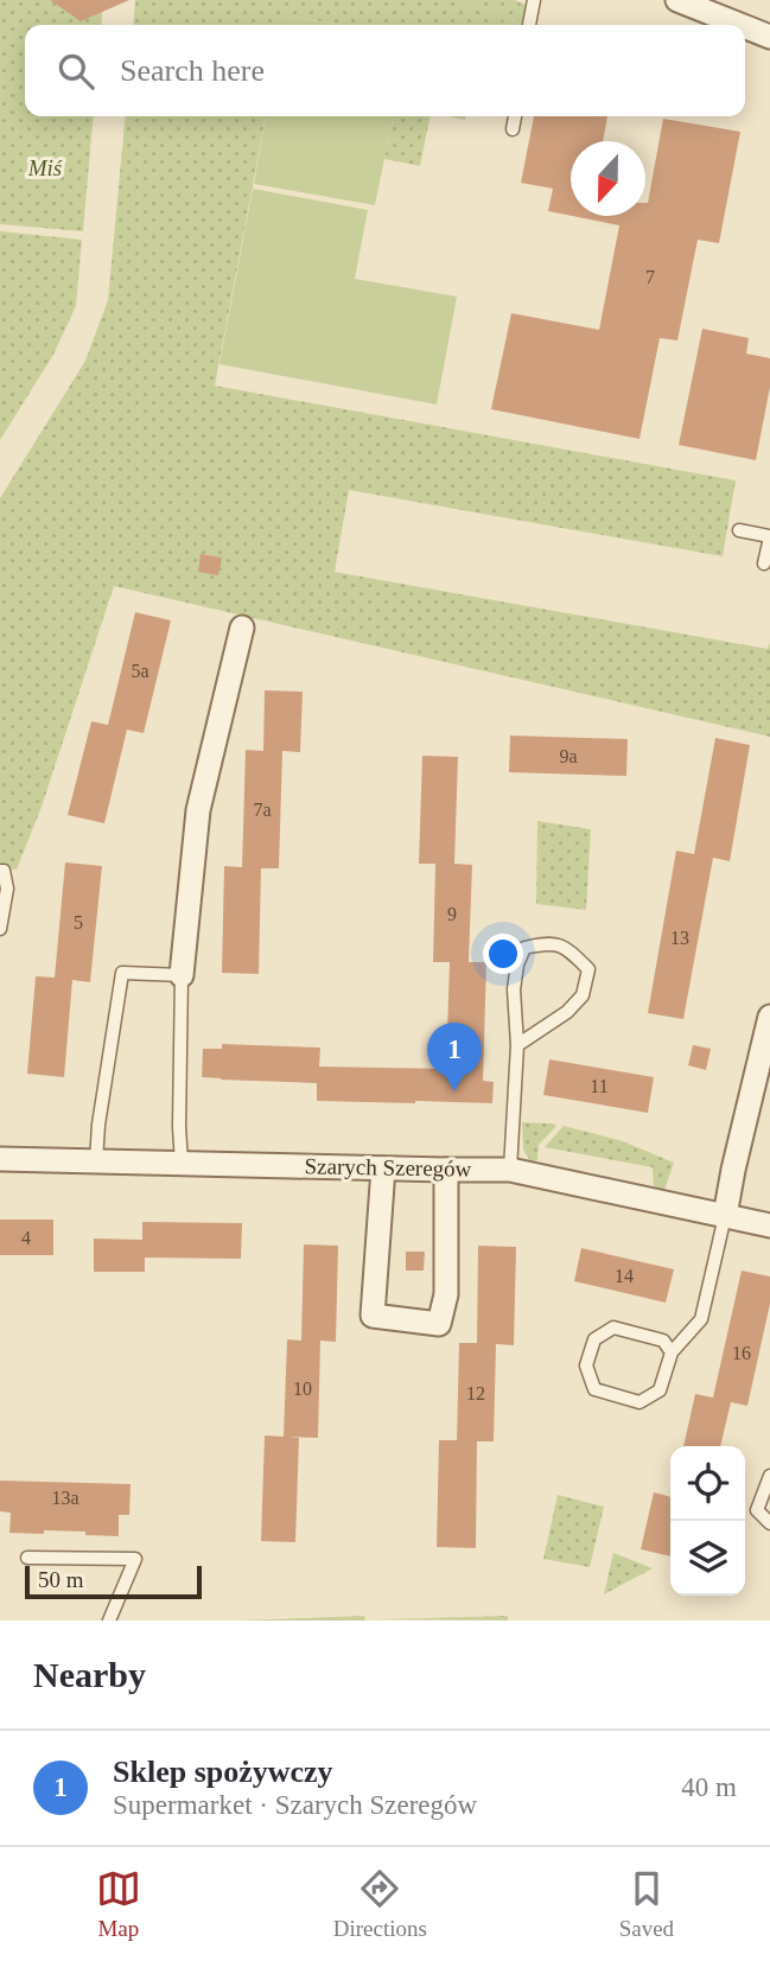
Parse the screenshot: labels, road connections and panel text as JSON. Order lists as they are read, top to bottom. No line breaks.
{"streets":{"street":["Szarych Szeregów"]},"parks":["Miś"],"house_numbers":["7","5a","9a","7a","9","5","13","11","4","14","16","10","12","13a"],"scale_bar":"50 m","north":"bottom","page":{"search":"Search here","pins":"1","scale":"50 m","heading":"Nearby","list":[{"mark":"1","name":"Sklep spożywczy","note":"Supermarket · Szarych Szeregów","value":"40 m"}],"nav":["Map","Directions","Saved"]}}
